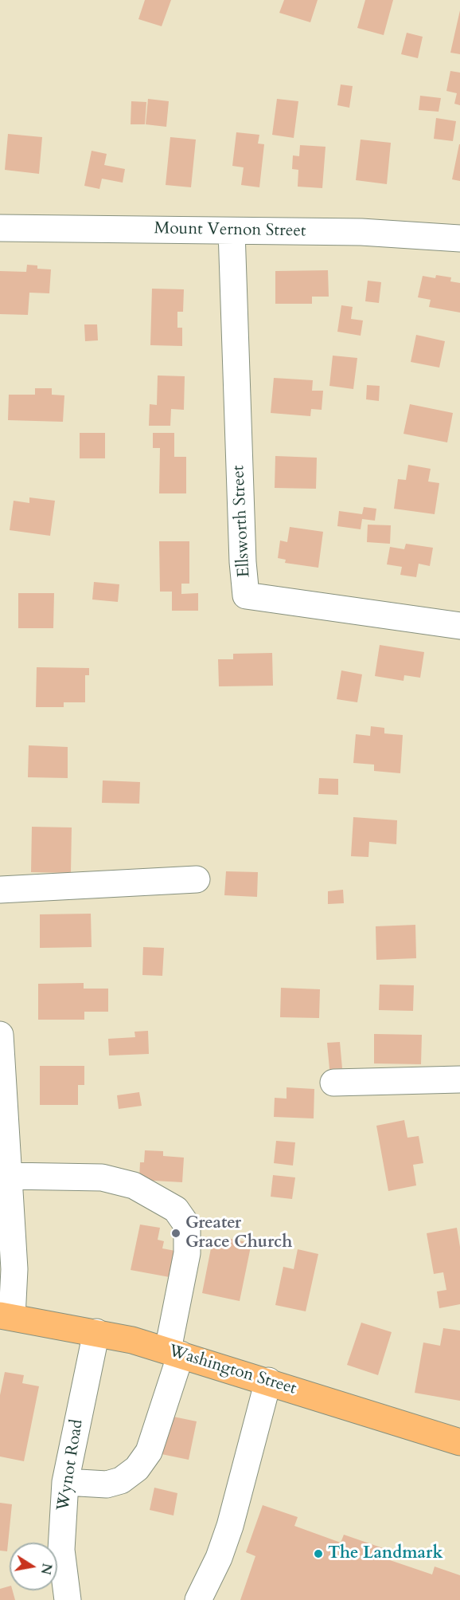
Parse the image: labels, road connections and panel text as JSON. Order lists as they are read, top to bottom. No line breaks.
{"streets":{"main road":["Washington Street"],"street":["Mount Vernon Street","Ellsworth Street","Wynot Road"]},"crossings":[["Mount Vernon Street","Ellsworth Street"],["Washington Street","Wynot Road"]],"places":["Greater Grace Church","The Landmark"],"north":"right"}
